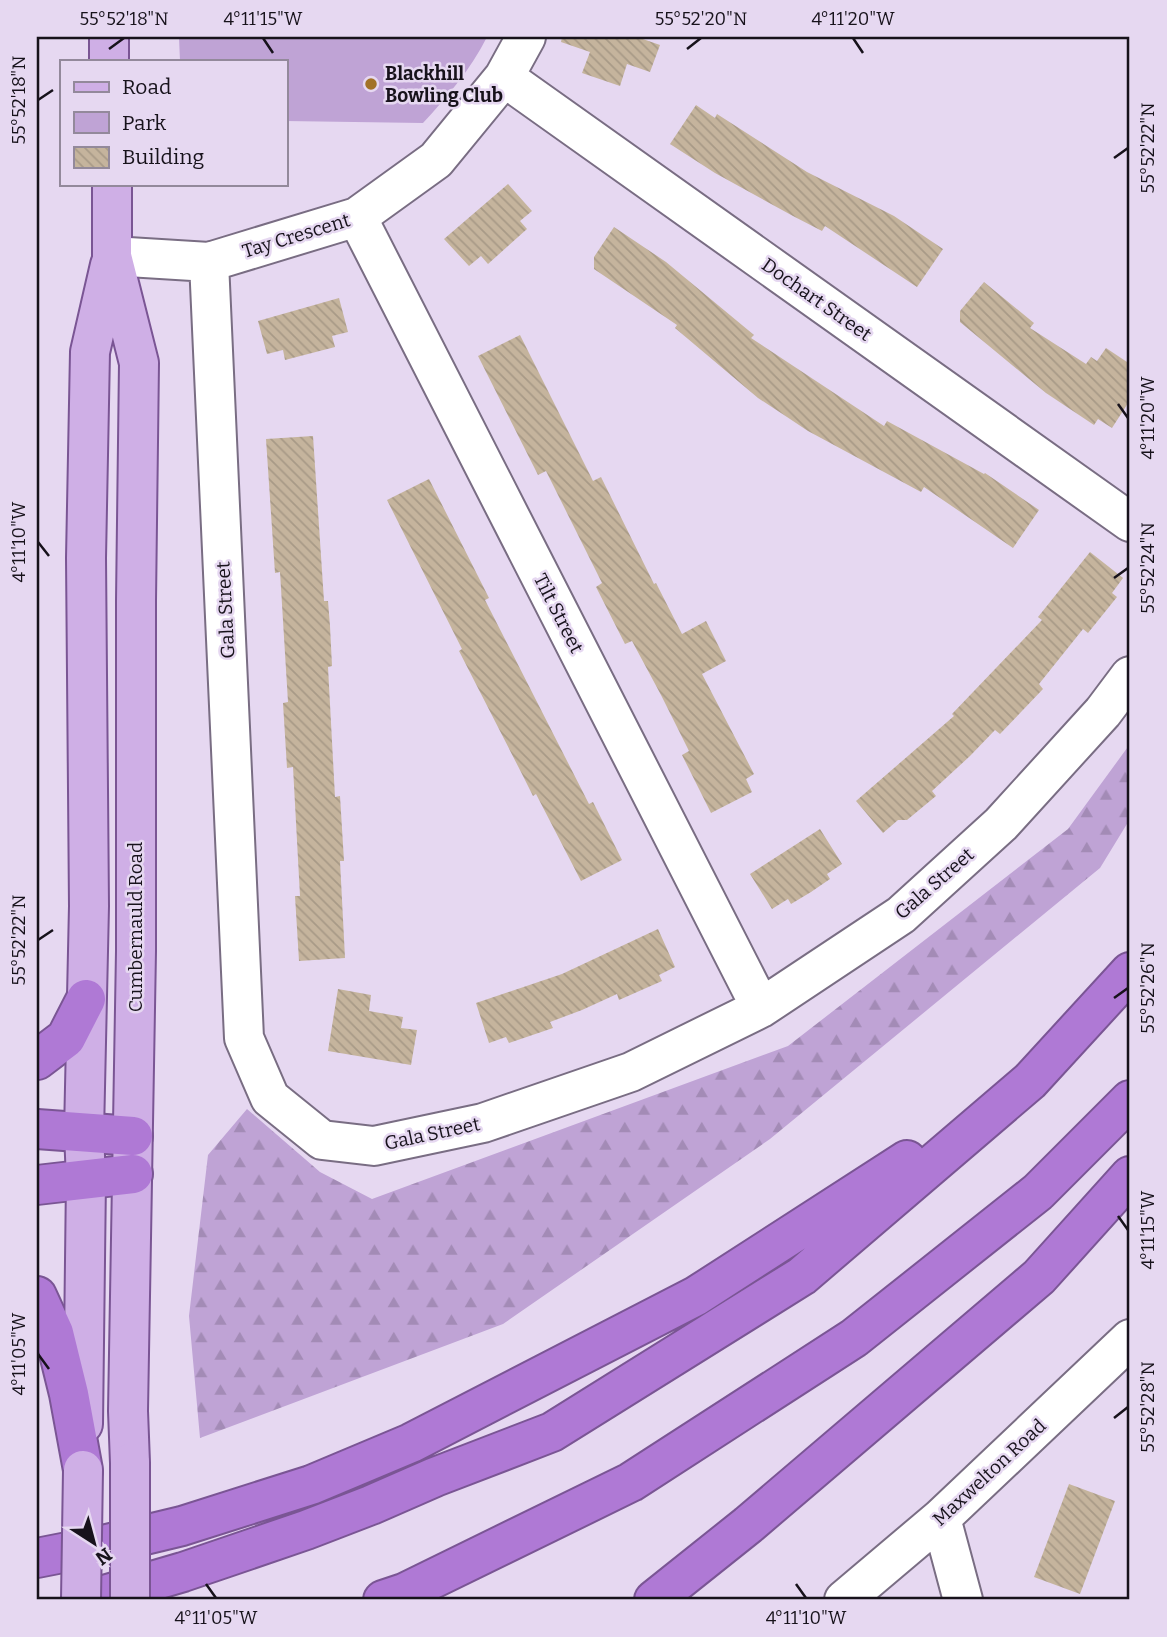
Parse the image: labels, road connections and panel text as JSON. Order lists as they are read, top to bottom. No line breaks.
{"streets":{"main road":["Cumbernauld Road"],"street":["Tay Crescent","Dochart Street","Gala Street","Tilt Street","Maxwelton Road"]},"crossings":[["Tay Crescent","Dochart Street"],["Tay Crescent","Gala Street"],["Tay Crescent","Tilt Street"],["Tay Crescent","Cumbernauld Road"],["Gala Street","Tilt Street"]],"places":["Blackhill Bowling Club"],"legend":["Road","Park","Building"],"north":"bottom right","coordinates":["55°52'18\"N","4°11'15\"W","55°52'20\"N","4°11'20\"W","55°52'22\"N","4°11'10\"W","55°52'24\"N","55°52'26\"N","4°11'05\"W","55°52'28\"N"]}
